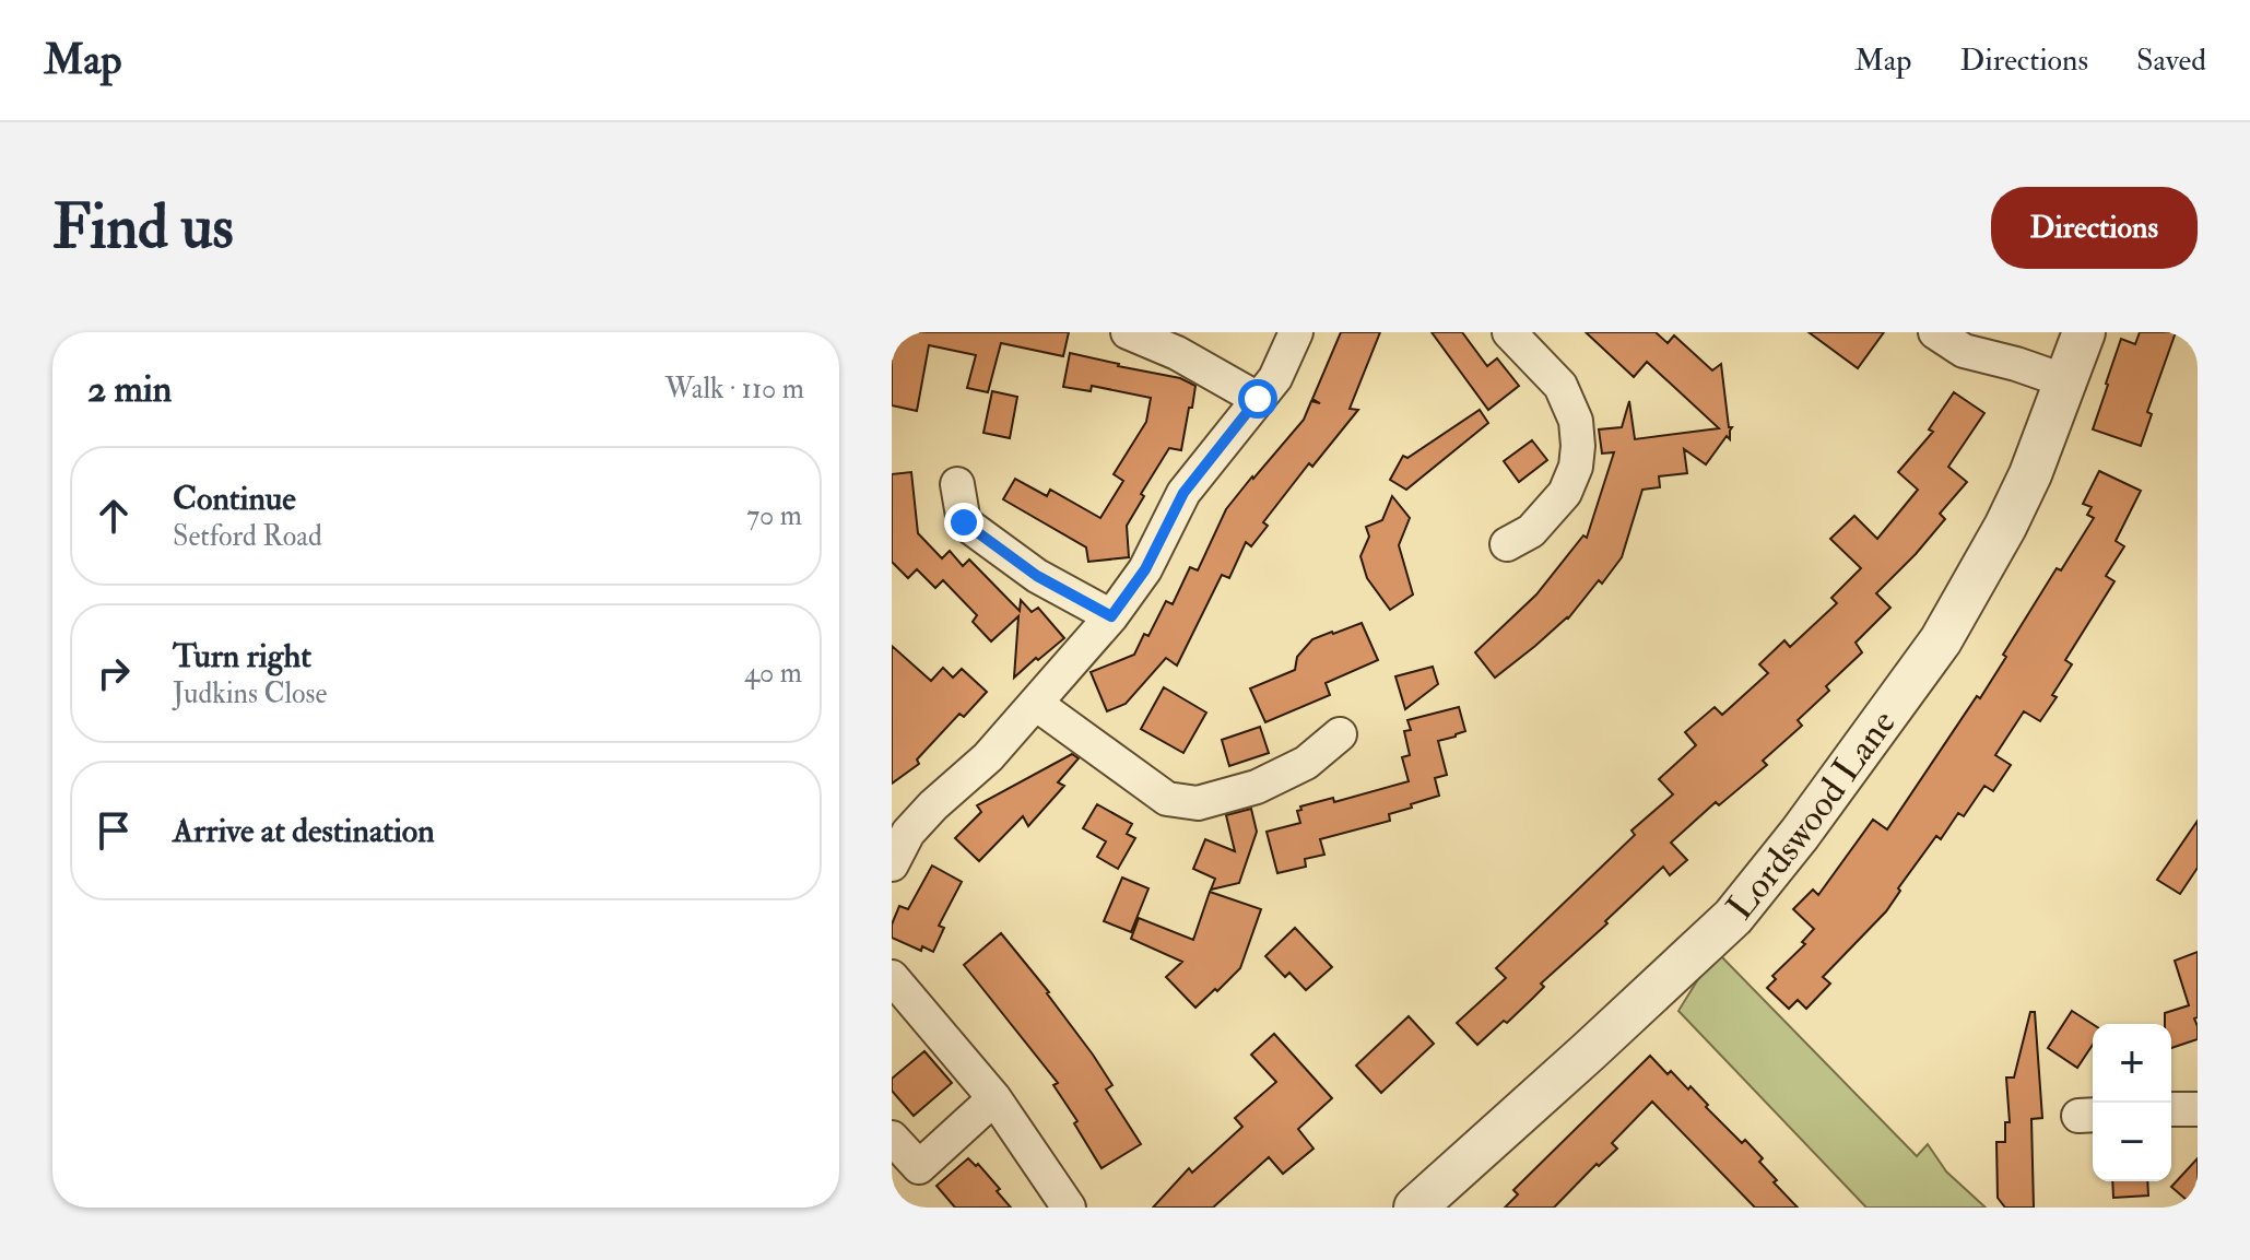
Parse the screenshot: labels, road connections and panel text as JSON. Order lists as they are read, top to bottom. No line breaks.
{"streets":{"street":["Lordswood Lane"]},"page":{"header":"Map","nav":["Map","Directions","Saved"],"buttons":"Directions","title":"Find us","heading":["2 min","Walk · 110 m"],"list":[["Continue","Setford Road","70 m"],["Turn right","Judkins Close","40 m"],"Arrive at destination"],"map_buttons":["+","−"]}}
